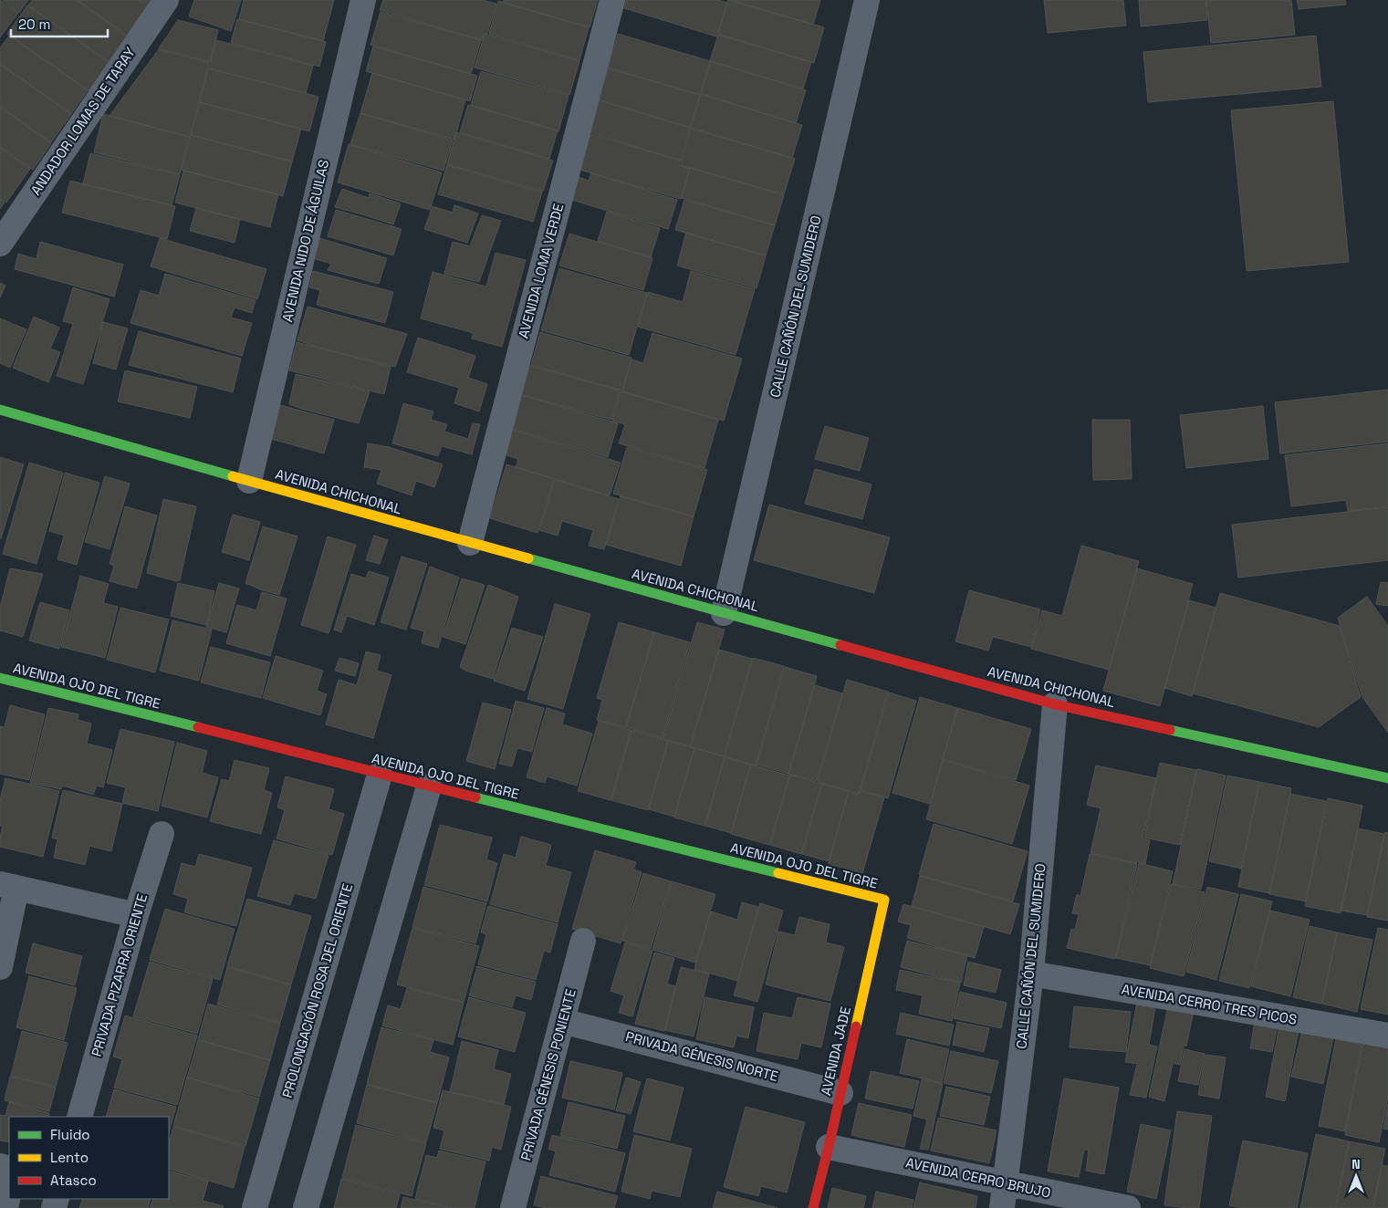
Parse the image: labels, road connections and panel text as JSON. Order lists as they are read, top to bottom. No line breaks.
{"streets":{"street":["ANDADOR LOMAS DE TARAY","AVENIDA NIDO DE ÁGUILAS","AVENIDA LOMA VERDE","CALLE CAÑÓN DEL SUMIDERO","AVENIDA CHICHONAL","AVENIDA OJO DEL TIGRE","PRIVADA PIZARRA ORIENTE","PROLONGACIÓN ROSA DEL ORIENTE","AVENIDA CERRO TRES PICOS","AVENIDA JADE","PRIVADA GÉNESIS NORTE","PRIVADA GÉNESIS PONIENTE","AVENIDA CERRO BRUJO"]},"crossings":[["AVENIDA NIDO DE ÁGUILAS","AVENIDA CHICHONAL"],["AVENIDA LOMA VERDE","AVENIDA CHICHONAL"],["CALLE CAÑÓN DEL SUMIDERO","AVENIDA CHICHONAL"],["CALLE CAÑÓN DEL SUMIDERO","AVENIDA CERRO TRES PICOS"],["CALLE CAÑÓN DEL SUMIDERO","AVENIDA CERRO BRUJO"],["AVENIDA OJO DEL TIGRE","PROLONGACIÓN ROSA DEL ORIENTE"],["AVENIDA OJO DEL TIGRE","AVENIDA JADE"],["AVENIDA JADE","PRIVADA GÉNESIS NORTE"],["AVENIDA JADE","AVENIDA CERRO BRUJO"],["PRIVADA GÉNESIS NORTE","PRIVADA GÉNESIS PONIENTE"]],"legend":["Fluido","Lento","Atasco"],"scale_bar":"20 m","north":"top"}
